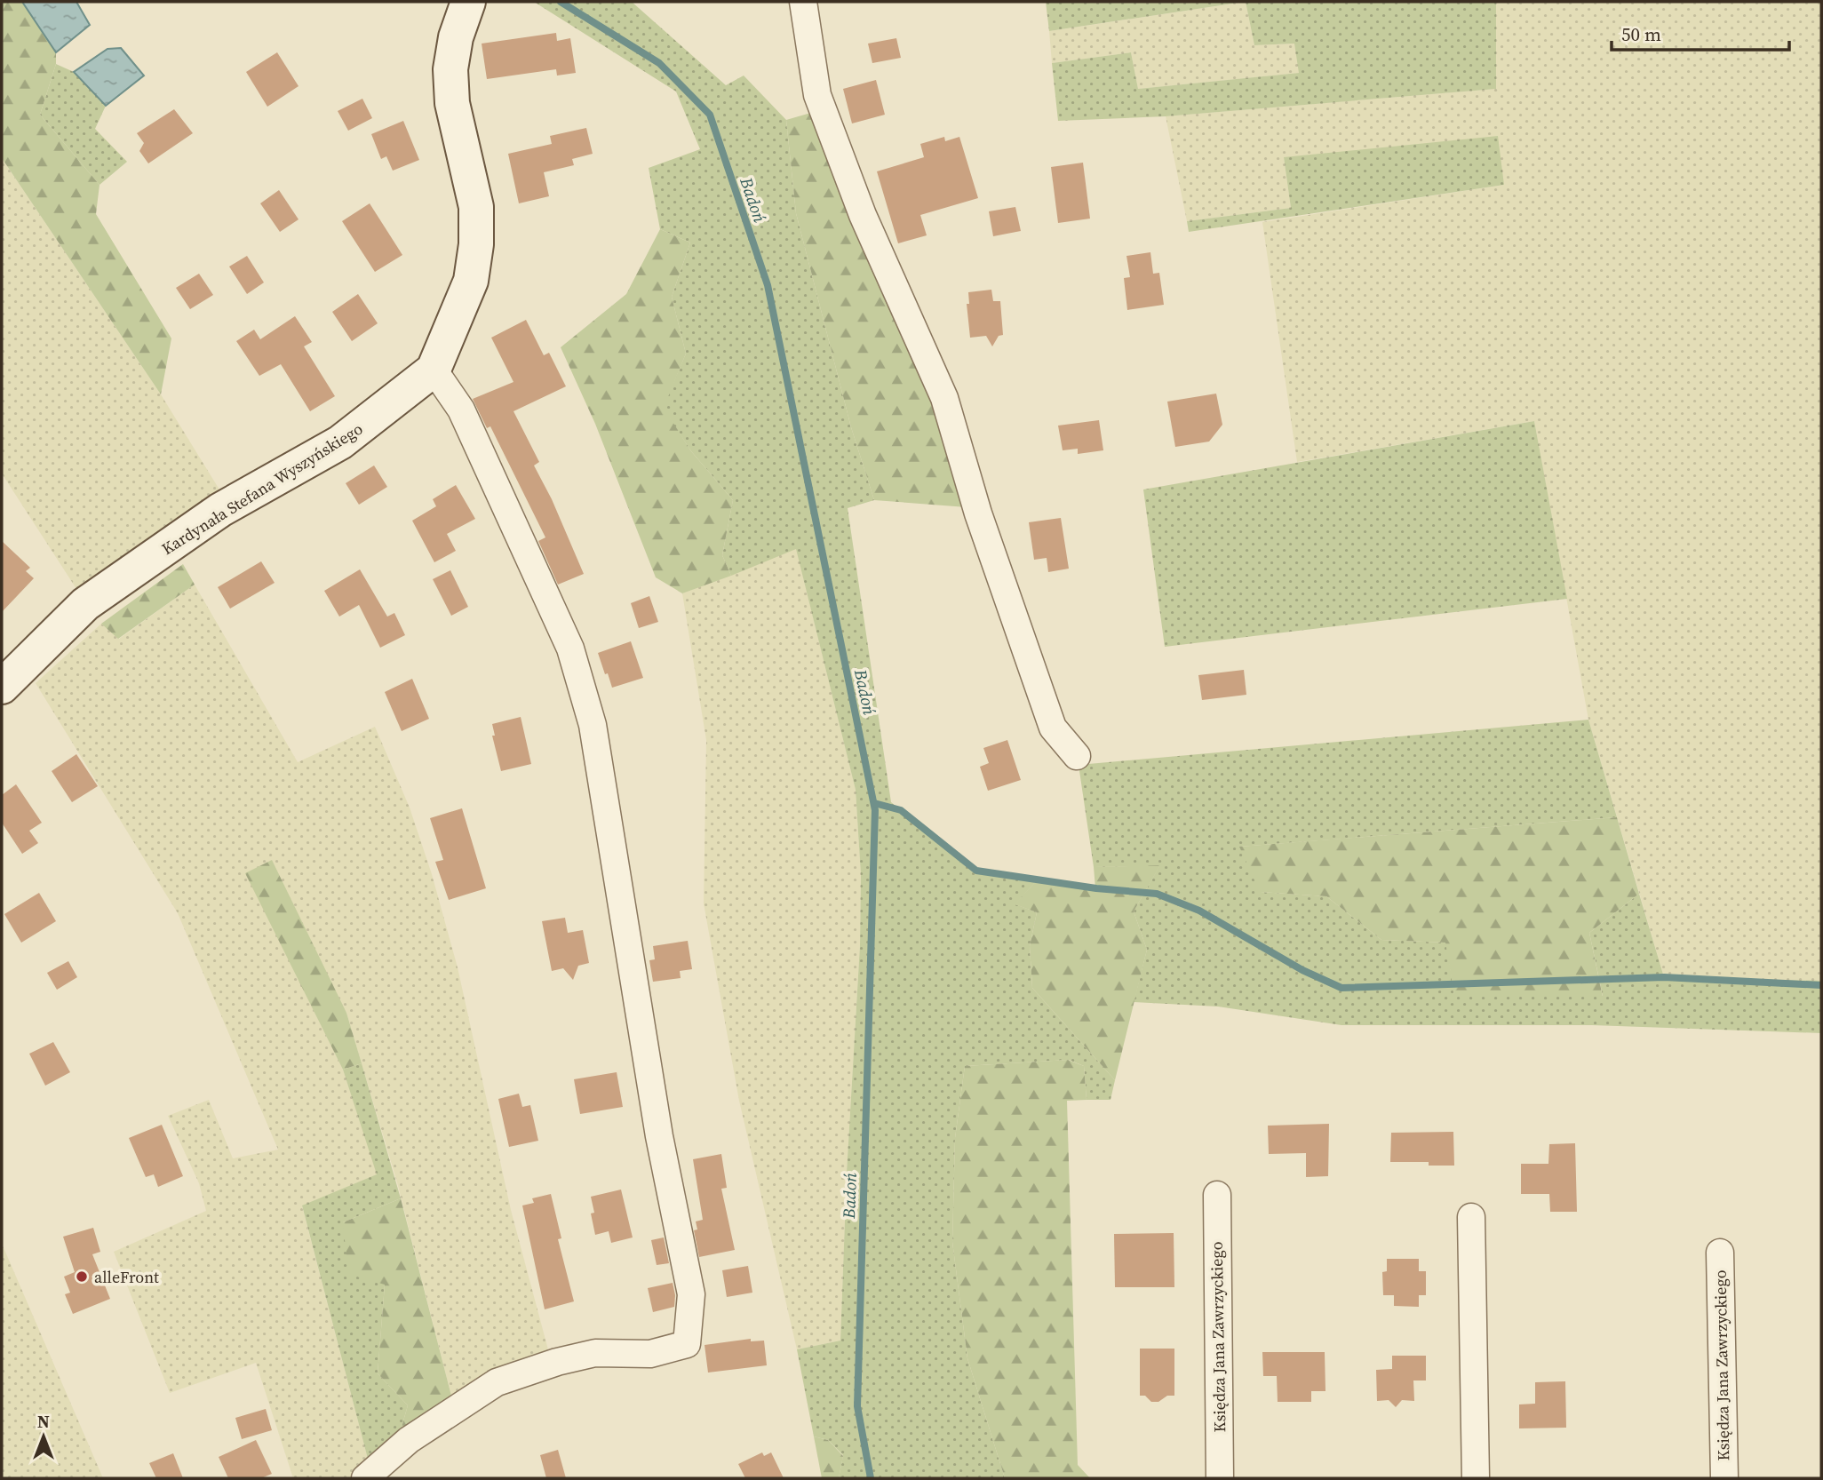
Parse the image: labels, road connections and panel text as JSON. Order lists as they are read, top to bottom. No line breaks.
{"streets":{"street":["Kardynała Stefana Wyszyńskiego","Księdza Jana Zawrzyckiego"]},"water":["Badoń"],"places":["alleFront"],"scale_bar":"50 m","north":"top"}
